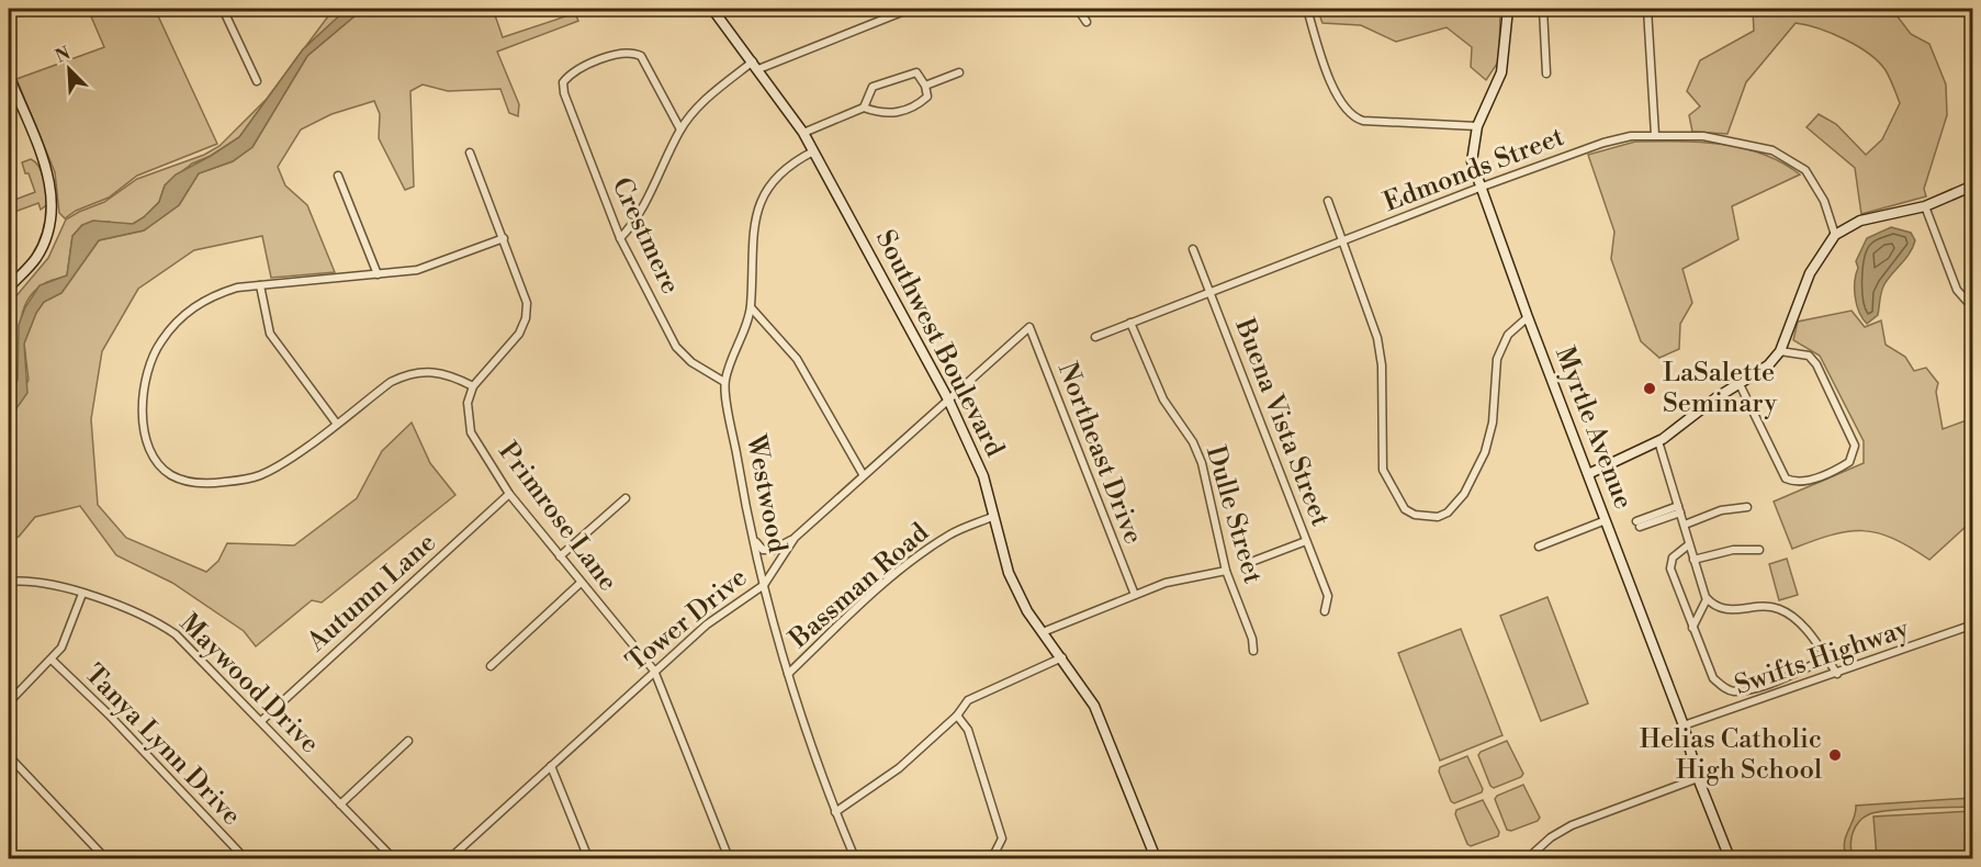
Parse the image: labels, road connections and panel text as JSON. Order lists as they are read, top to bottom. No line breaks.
{"streets":{"street":["Edmonds Street","Crestmere","Southwest Boulevard","Buena Vista Street","Myrtle Avenue","Northeast Drive","Westwood","Dulle Street","Primrose Lane","Bassman Road","Autumn Lane","Tower Drive","Swifts Highway","Maywood Drive","Tanya Lynn Drive"]},"crossings":[["Edmonds Street","Buena Vista Street"],["Edmonds Street","Myrtle Avenue"],["Edmonds Street","Dulle Street"],["Crestmere","Westwood"],["Southwest Boulevard","Bassman Road"],["Southwest Boulevard","Tower Drive"],["Myrtle Avenue","Swifts Highway"],["Northeast Drive","Tower Drive"],["Westwood","Bassman Road"],["Westwood","Tower Drive"],["Primrose Lane","Autumn Lane"],["Primrose Lane","Tower Drive"],["Autumn Lane","Maywood Drive"]],"places":["LaSalette Seminary","Helias Catholic High School"],"north":"top left"}
